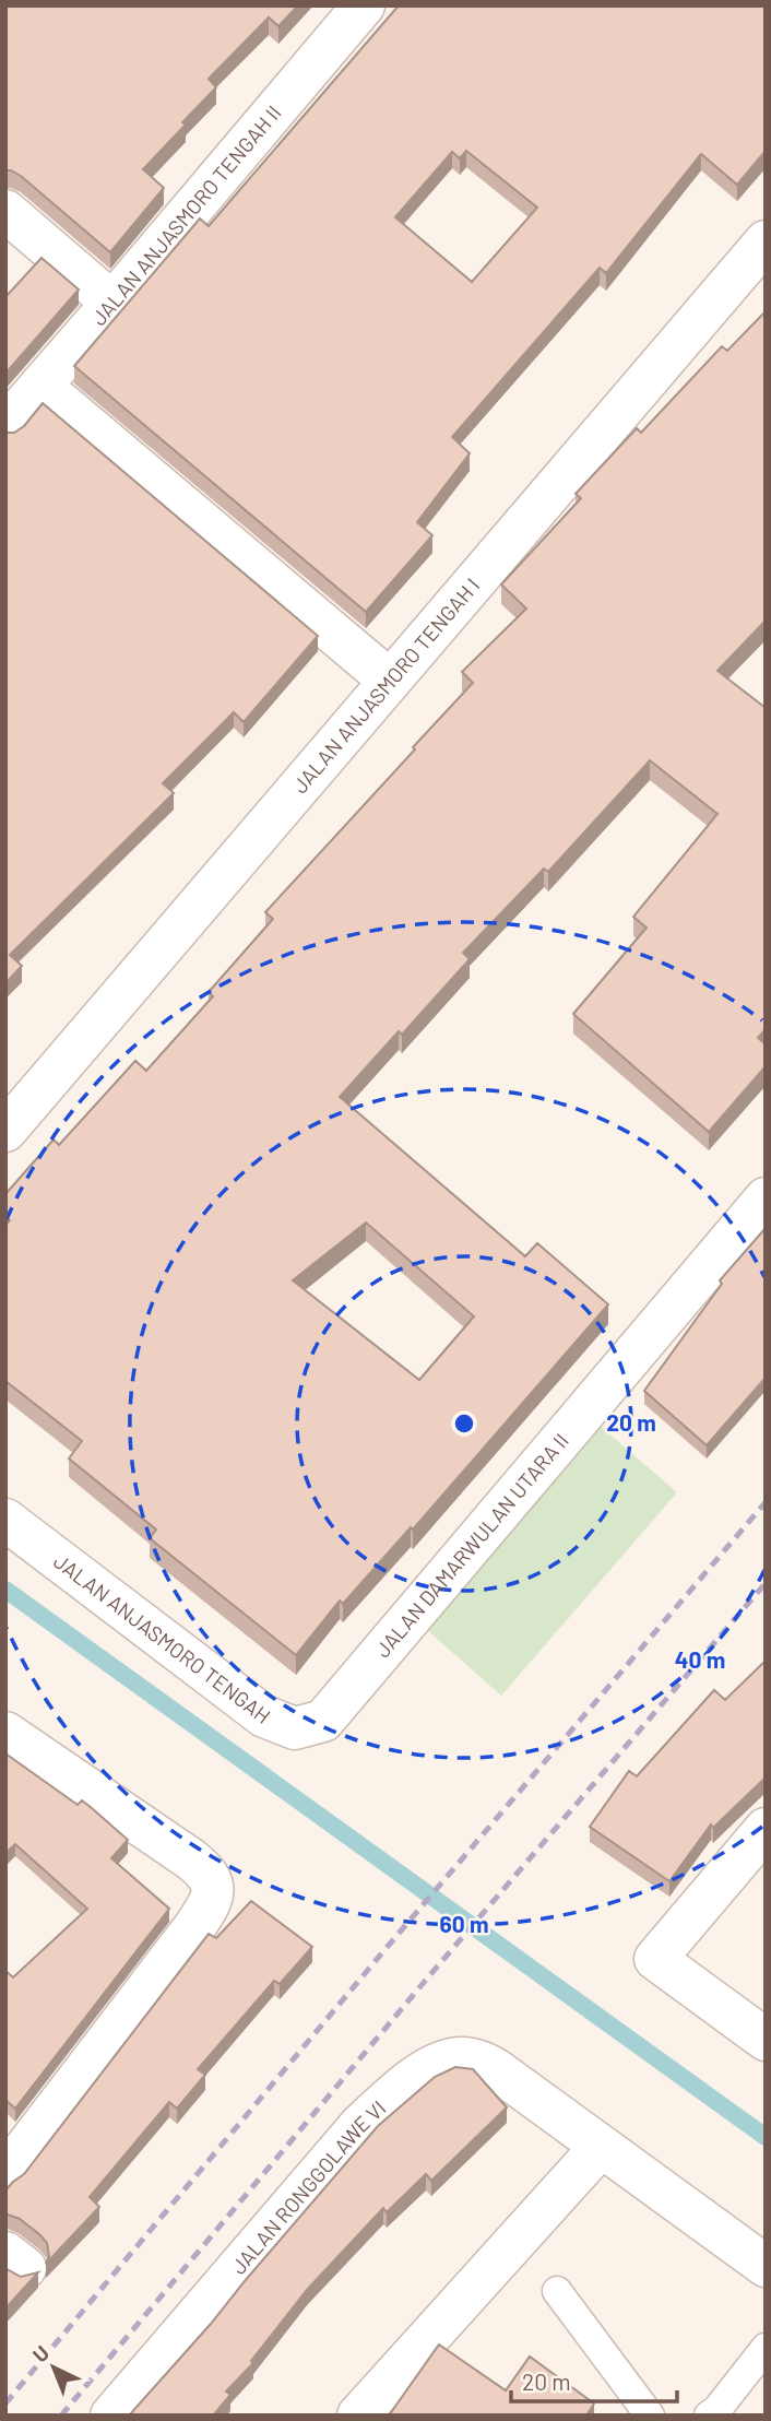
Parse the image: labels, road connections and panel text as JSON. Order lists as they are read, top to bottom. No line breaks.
{"streets":{"street":["JALAN ANJASMORO TENGAH II","JALAN ANJASMORO TENGAH I","JALAN DAMARWULAN UTARA II","JALAN ANJASMORO TENGAH","JALAN RONGGOLAWE VI"]},"crossings":[["JALAN DAMARWULAN UTARA II","JALAN ANJASMORO TENGAH"]],"scale_bar":"20 m","north":"top left","rings":["20 m","40 m","60 m"]}
